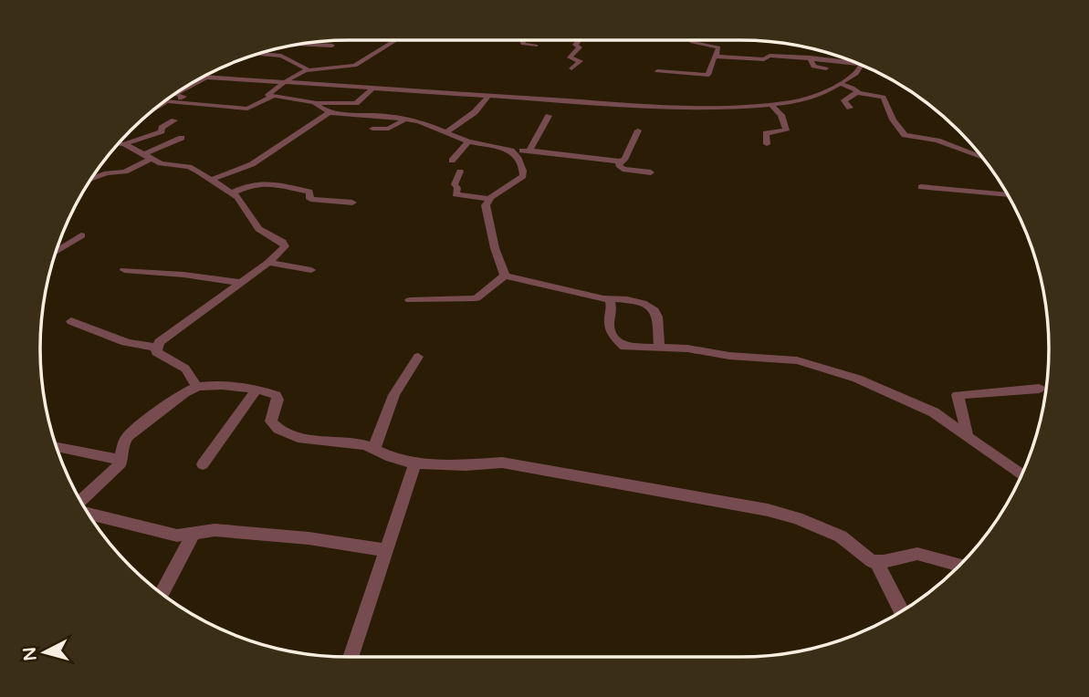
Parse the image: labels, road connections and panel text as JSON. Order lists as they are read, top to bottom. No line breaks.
{"north":"left"}
